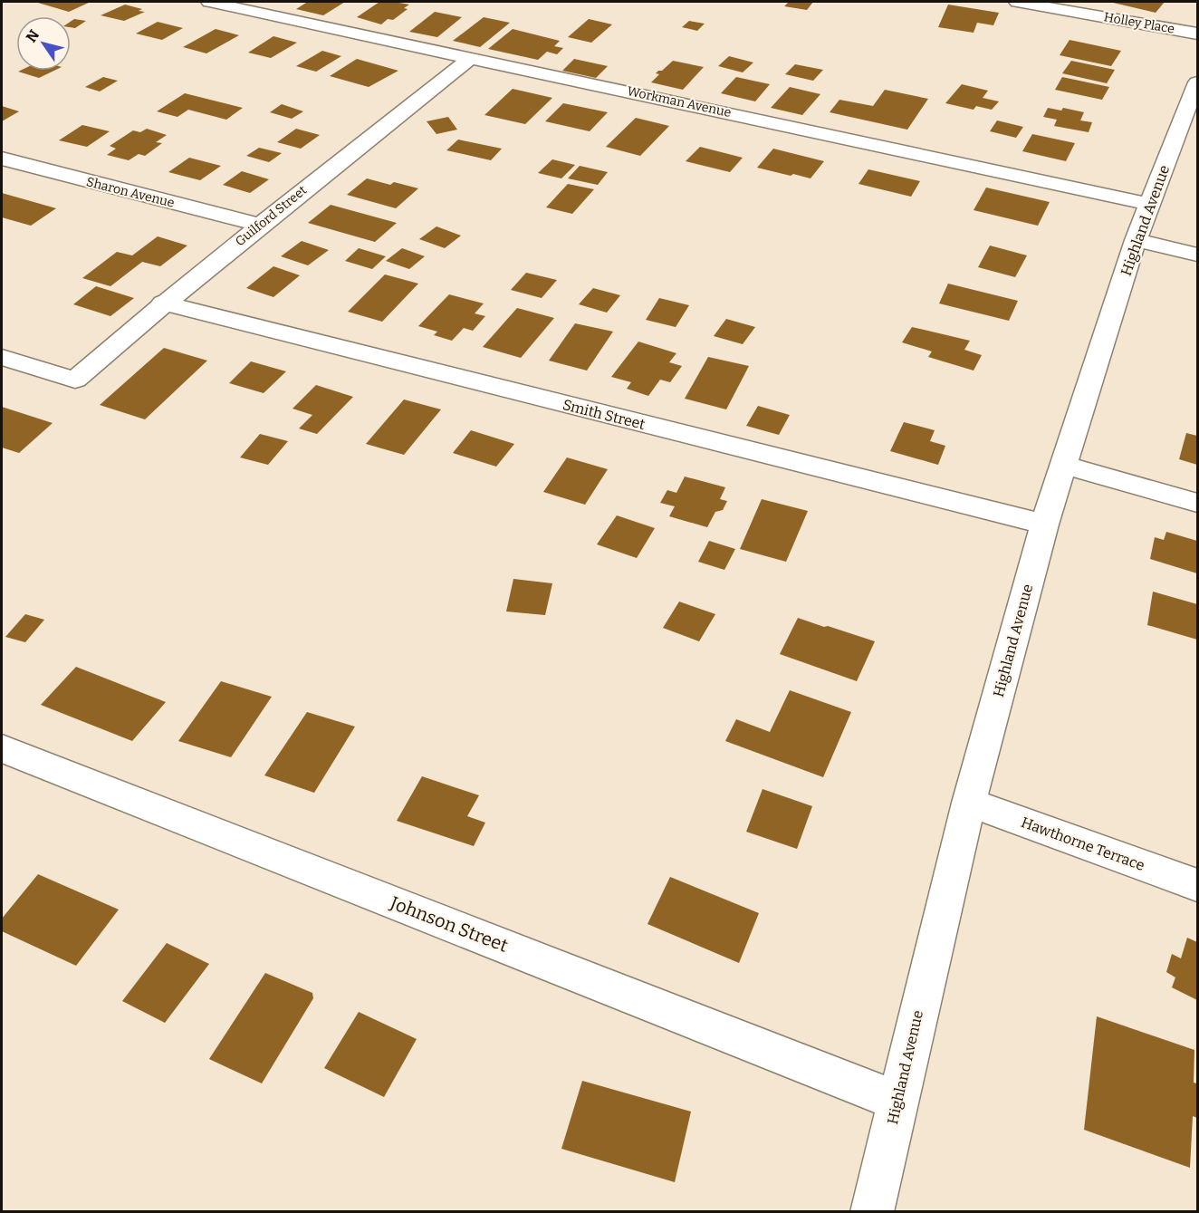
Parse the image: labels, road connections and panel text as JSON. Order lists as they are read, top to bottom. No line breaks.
{"streets":{"street":["Holley Place","Workman Avenue","Sharon Avenue","Guilford Street","Highland Avenue","Smith Street","Hawthorne Terrace","Johnson Street"]},"crossings":[["Workman Avenue","Guilford Street"],["Workman Avenue","Highland Avenue"],["Sharon Avenue","Guilford Street"],["Guilford Street","Smith Street"],["Highland Avenue","Smith Street"],["Highland Avenue","Hawthorne Terrace"],["Highland Avenue","Johnson Street"]],"north":"top left"}
